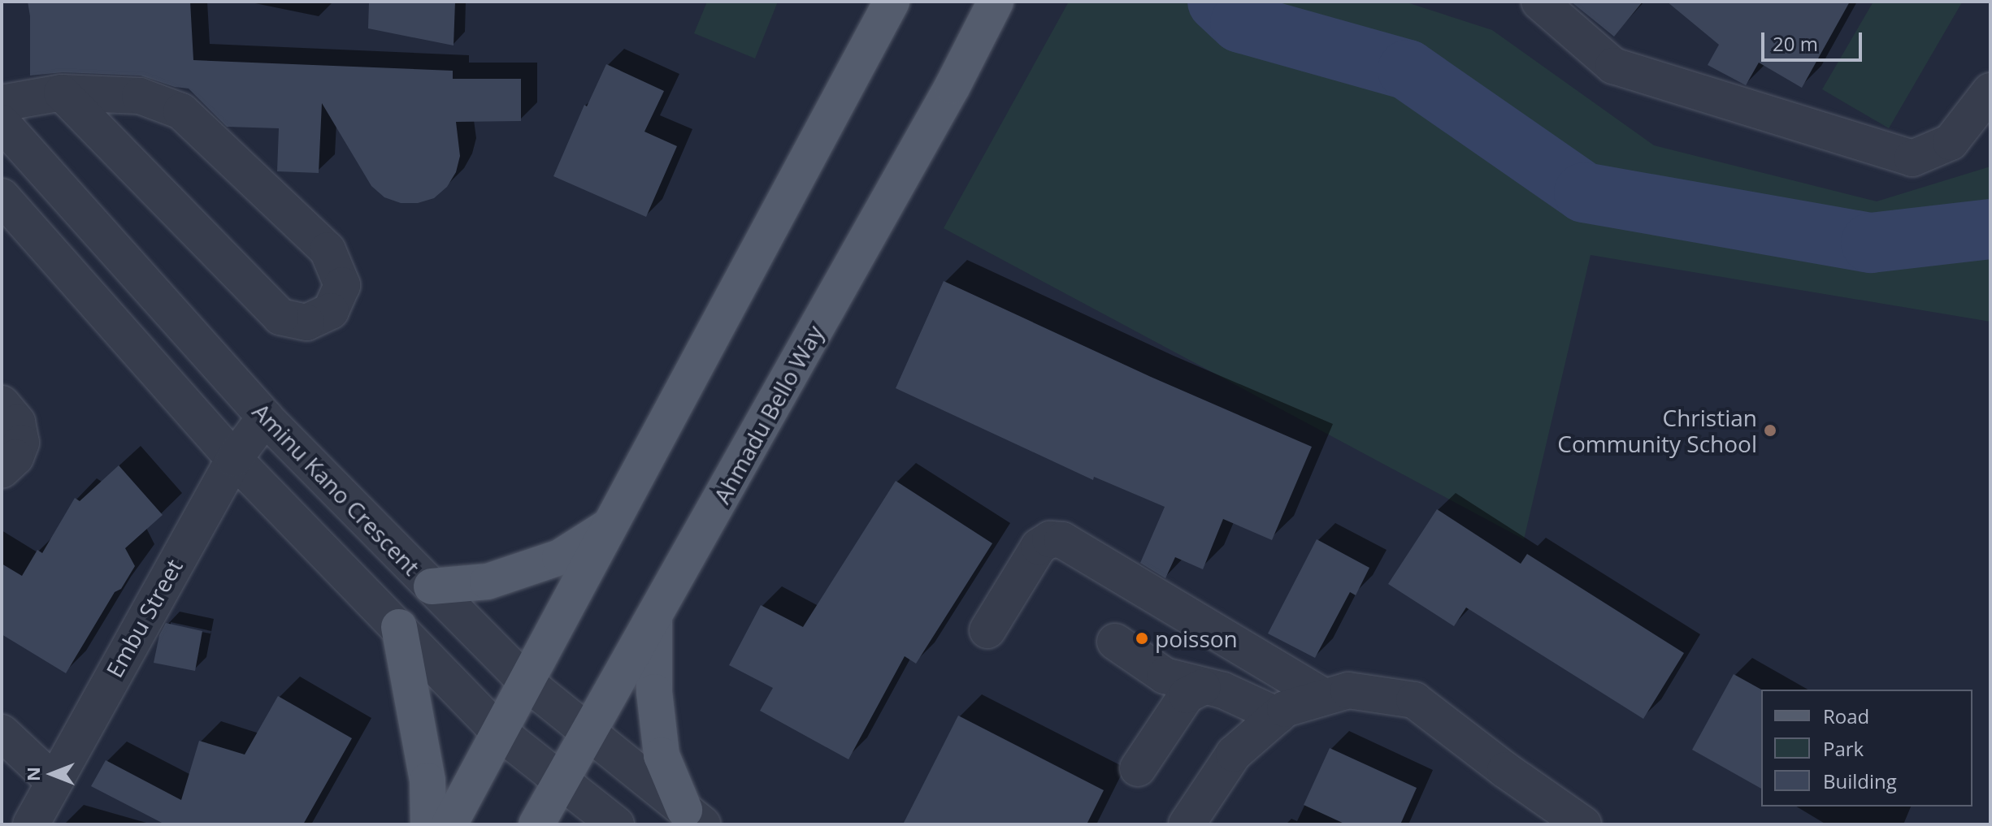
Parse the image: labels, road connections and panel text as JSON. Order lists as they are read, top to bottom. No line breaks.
{"streets":{"main road":["Ahmadu Bello Way"],"street":["Aminu Kano Crescent","Embu Street"]},"crossings":[["Ahmadu Bello Way","Aminu Kano Crescent"],["Aminu Kano Crescent","Embu Street"]],"places":["Christian Community School","poisson"],"legend":["Road","Park","Building"],"scale_bar":"20 m","north":"left"}
